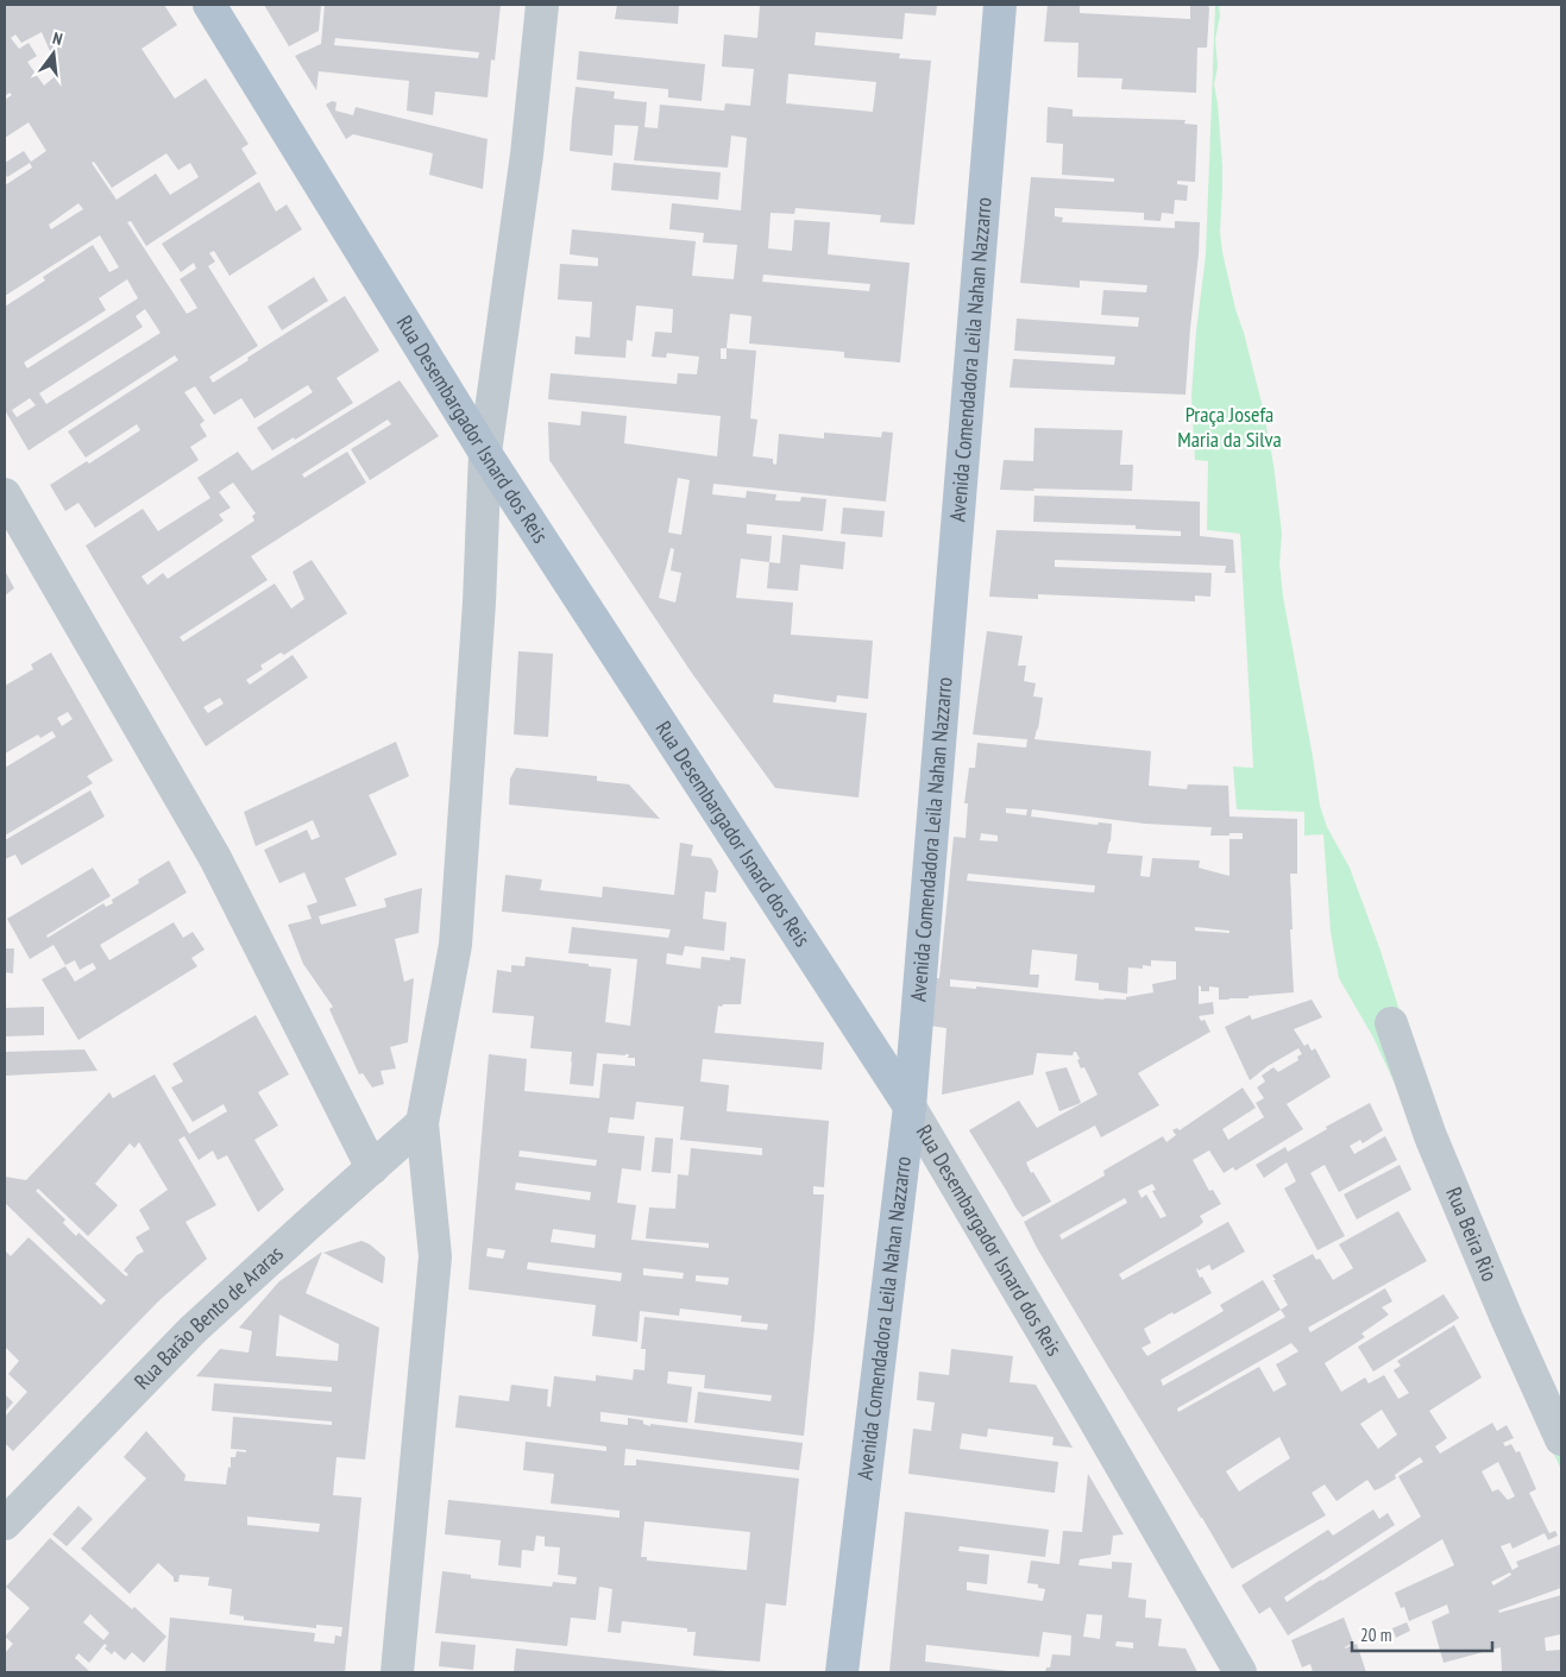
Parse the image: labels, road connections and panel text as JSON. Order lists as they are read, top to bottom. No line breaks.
{"streets":{"main road":["Avenida Comendadora Leila Nahan Nazzarro","Rua Desembargador Isnard dos Reis"],"street":["Rua Beira Rio","Rua Barão Bento de Araras"]},"crossings":[["Avenida Comendadora Leila Nahan Nazzarro","Rua Desembargador Isnard dos Reis"]],"parks":["Praça Josefa Maria da Silva"],"scale_bar":"20 m","north":"top"}
